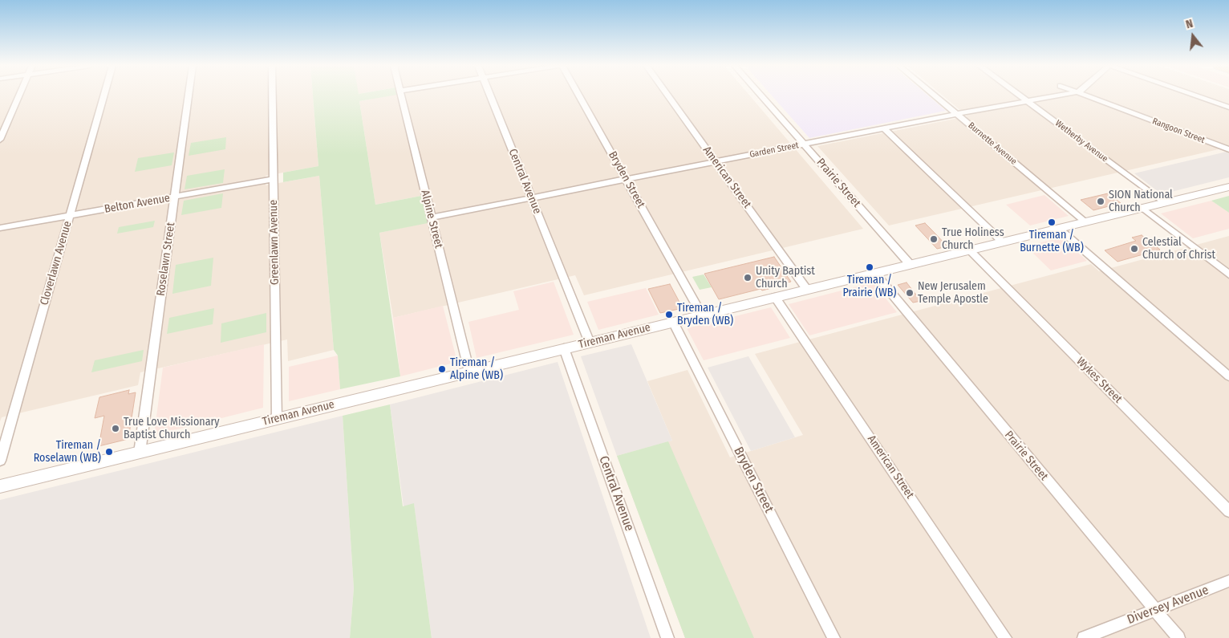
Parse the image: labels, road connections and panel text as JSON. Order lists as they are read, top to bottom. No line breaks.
{"streets":{"street":["Rangoon Street","Wetherby Avenue","Burnette Avenue","Garden Street","American Street","Bryden Street","Central Avenue","Prairie Street","Belton Avenue","Alpine Street","Greenlawn Avenue","Roselawn Street","Cloverlawn Avenue","Tireman Avenue","Wykes Street","Diversey Avenue"]},"crossings":[["Wetherby Avenue","Garden Street"],["Wetherby Avenue","Tireman Avenue"],["Burnette Avenue","Garden Street"],["Burnette Avenue","Tireman Avenue"],["Garden Street","American Street"],["Garden Street","Bryden Street"],["Garden Street","Central Avenue"],["Garden Street","Prairie Street"],["Garden Street","Alpine Street"],["American Street","Tireman Avenue"],["Bryden Street","Tireman Avenue"],["Central Avenue","Tireman Avenue"],["Prairie Street","Tireman Avenue"],["Prairie Street","Diversey Avenue"],["Belton Avenue","Greenlawn Avenue"],["Belton Avenue","Roselawn Street"],["Belton Avenue","Cloverlawn Avenue"],["Alpine Street","Tireman Avenue"],["Greenlawn Avenue","Tireman Avenue"],["Roselawn Street","Tireman Avenue"],["Tireman Avenue","Wykes Street"]],"places":["SION National Church","Tireman / Burnette (WB)","True Holiness Church","Celestial Church of Christ","Tireman / Prairie (WB)","Unity Baptist Church","New Jerusalem Temple Apostle","Tireman / Bryden (WB)","Tireman / Alpine (WB)","True Love Missionary Baptist Church","Tireman / Roselawn (WB)"],"north":"top"}
